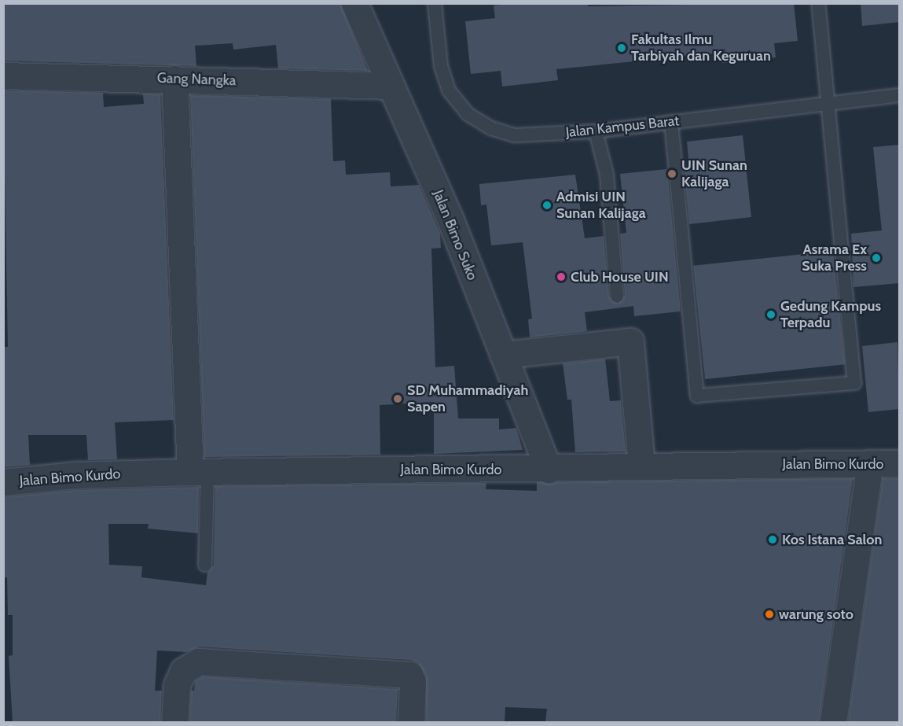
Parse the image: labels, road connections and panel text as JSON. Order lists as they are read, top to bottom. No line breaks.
{"streets":{"street":["Gang Nangka","Jalan Bimo Suko","Jalan Bimo Kurdo"],"lane":["Jalan Kampus Barat"]},"crossings":[["Gang Nangka","Jalan Bimo Suko"],["Jalan Bimo Suko","Jalan Bimo Kurdo"]],"places":["Fakultas Ilmu Tarbiyah dan Keguruan","UIN Sunan Kalijaga","Admisi UIN Sunan Kalijaga","Asrama Ex Suka Press","Club House UIN","Gedung Kampus Terpadu","SD Muhammadiyah Sapen","Kos Istana Salon","warung soto"]}
